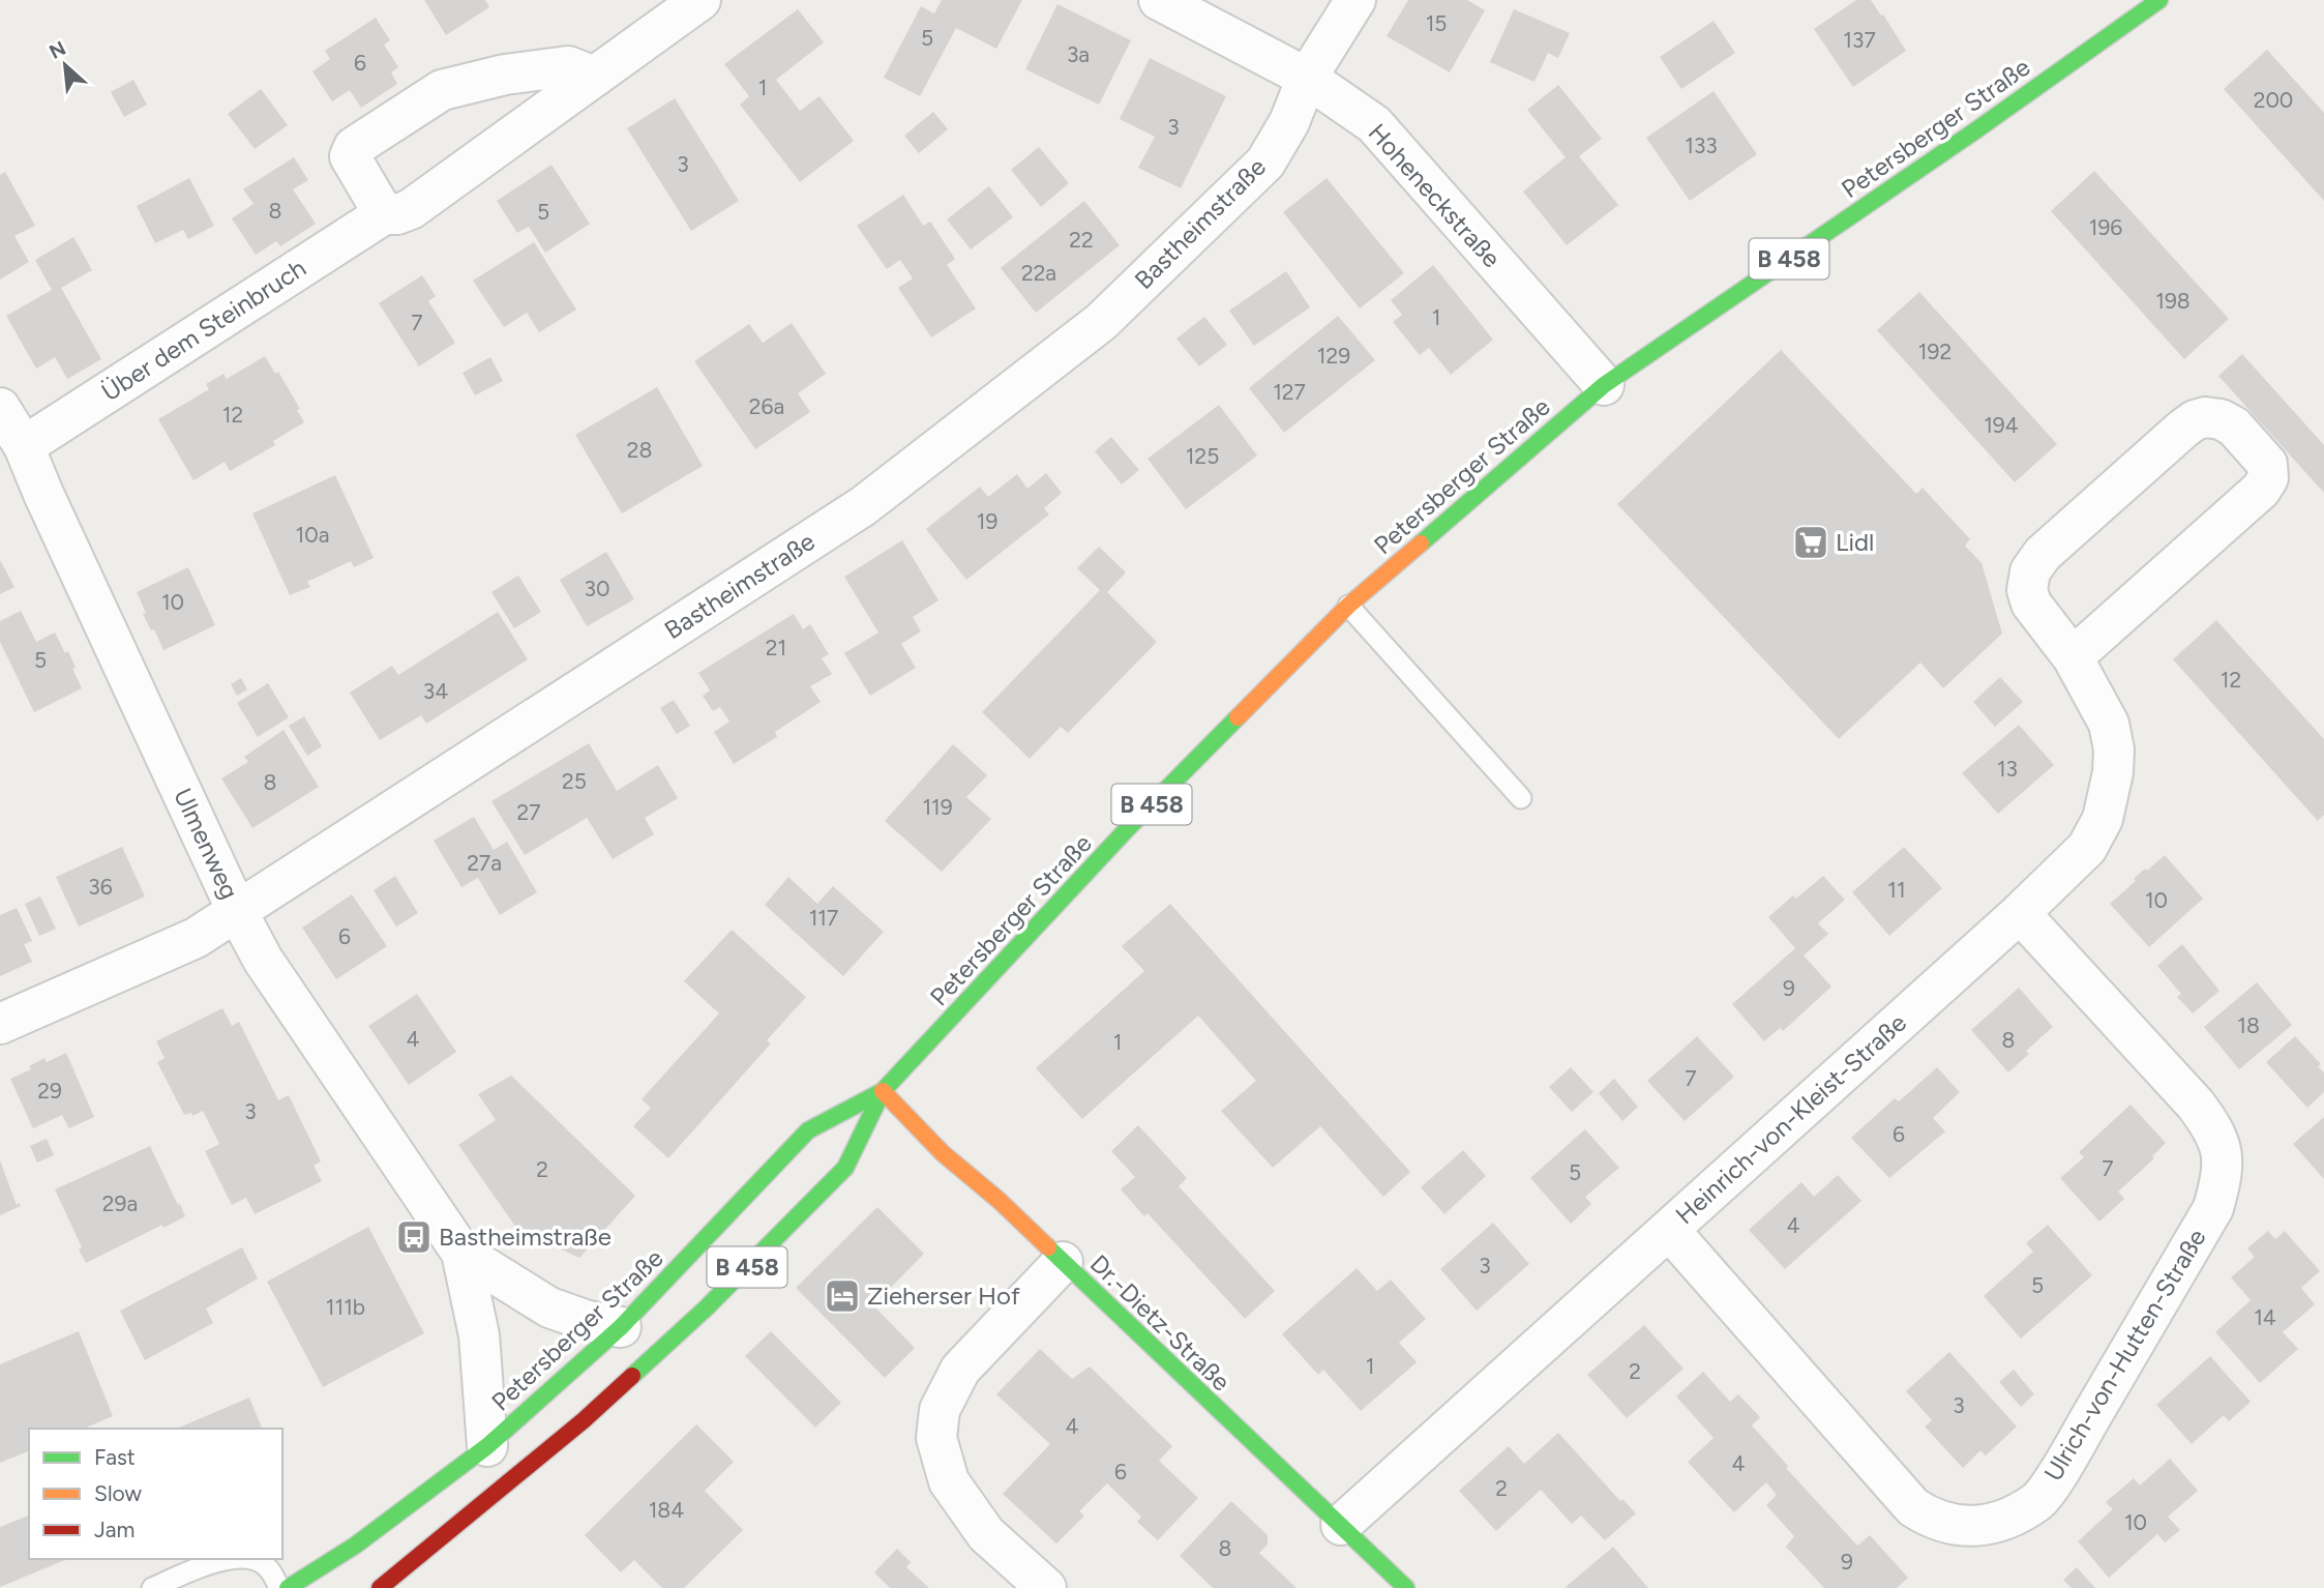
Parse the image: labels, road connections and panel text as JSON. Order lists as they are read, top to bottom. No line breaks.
{"streets":{"main road":["Petersberger Straße","B 458","Dr.-Dietz-Straße"],"street":["Hoheneckstraße","Bastheimstraße","Über dem Steinbruch","Ulmenweg","Heinrich-von-Kleist-Straße","Ulrich-von-Hutten-Straße"]},"crossings":[["Petersberger Straße","Hoheneckstraße"],["Petersberger Straße","Ulmenweg"],["Petersberger Straße","Dr.-Dietz-Straße"],["Hoheneckstraße","Bastheimstraße"],["Bastheimstraße","Ulmenweg"],["Über dem Steinbruch","Ulmenweg"],["Heinrich-von-Kleist-Straße","Dr.-Dietz-Straße"],["Heinrich-von-Kleist-Straße","Ulrich-von-Hutten-Straße"]],"places":{"supermarket":["Lidl"],"bus stop":["Bastheimstraße"],"hotel":["Zieherser Hof"]},"house_numbers":["15","5","137","3a","6","1","200","3","133","3","8","5","196","22","22a","198","1","7","192","129","127","26a","12","194","28","125","19","10a","30","10","21","5","12","34","13","25","8","119","27","27a","36","11","10","117","6","9","18","4","8","1","7","29","3","6","7","2","5","29a","4","3","5","111b","14","1","2","3","4","4","6","2","184","10","8","9"],"legend":["Fast","Slow","Jam"],"north":"top left"}
